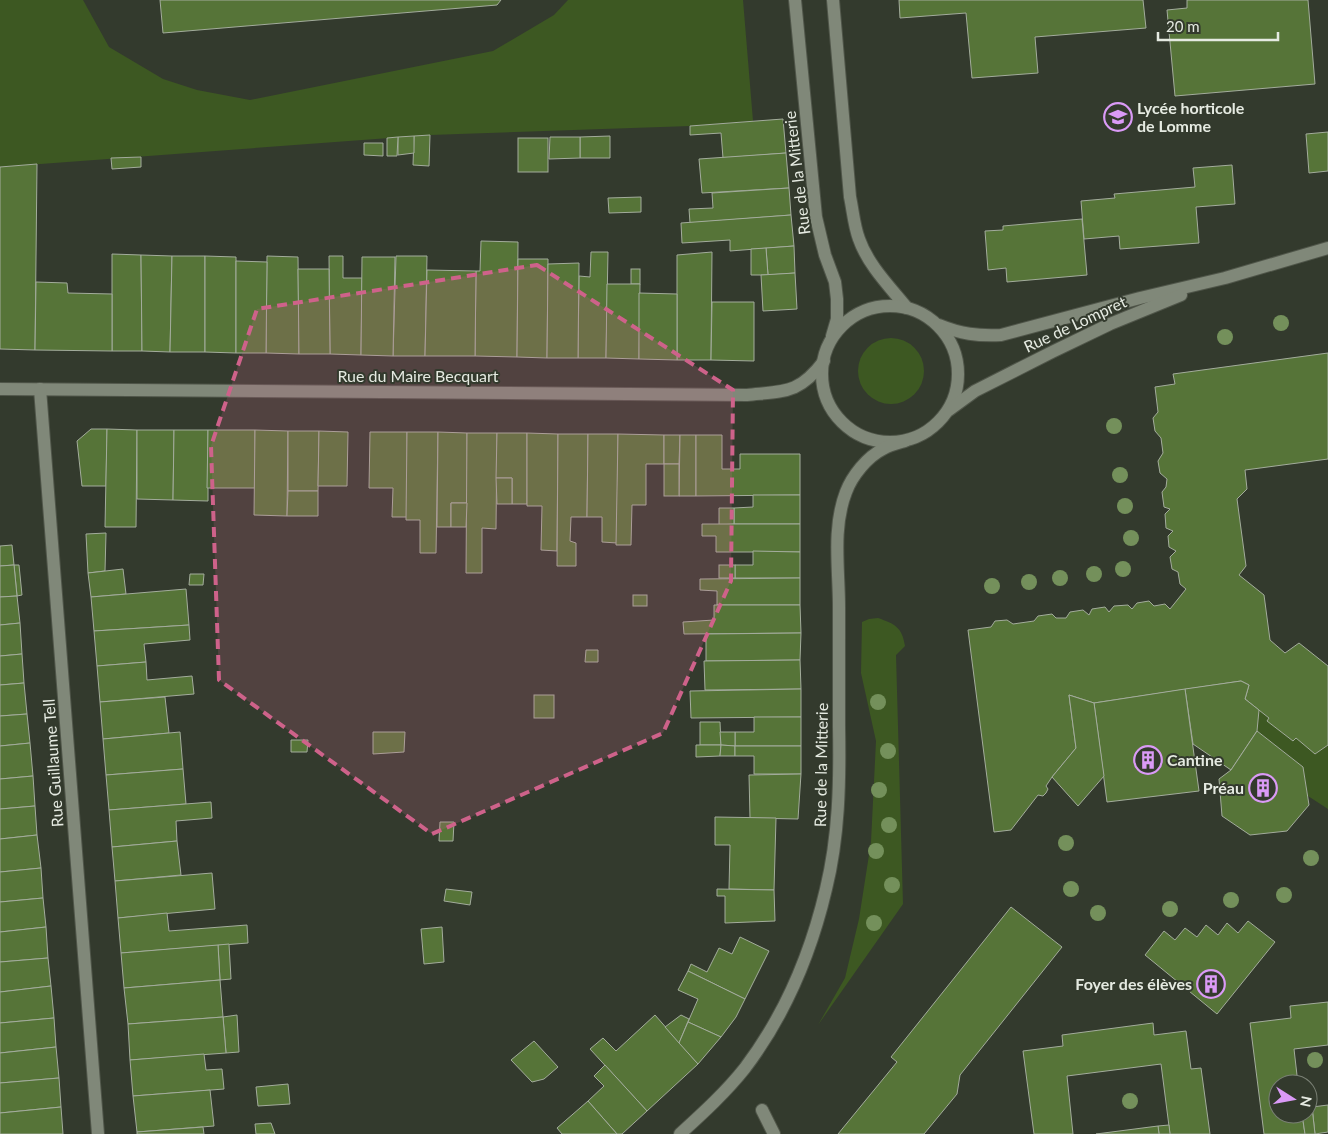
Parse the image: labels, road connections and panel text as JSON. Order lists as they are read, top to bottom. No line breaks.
{"streets":{"street":["Rue de la Mitterie","Rue de Lompret","Rue du Maire Becquart","Rue Guillaume Tell"]},"crossings":[["Rue de la Mitterie","Rue de Lompret"],["Rue de la Mitterie","Rue du Maire Becquart"],["Rue de Lompret","Rue du Maire Becquart"],["Rue du Maire Becquart","Rue Guillaume Tell"]],"places":{"school or university":["Lycée horticole de Lomme"],"building":["Cantine","Préau","Foyer des élèves"]},"scale_bar":"20 m","north":"right"}
